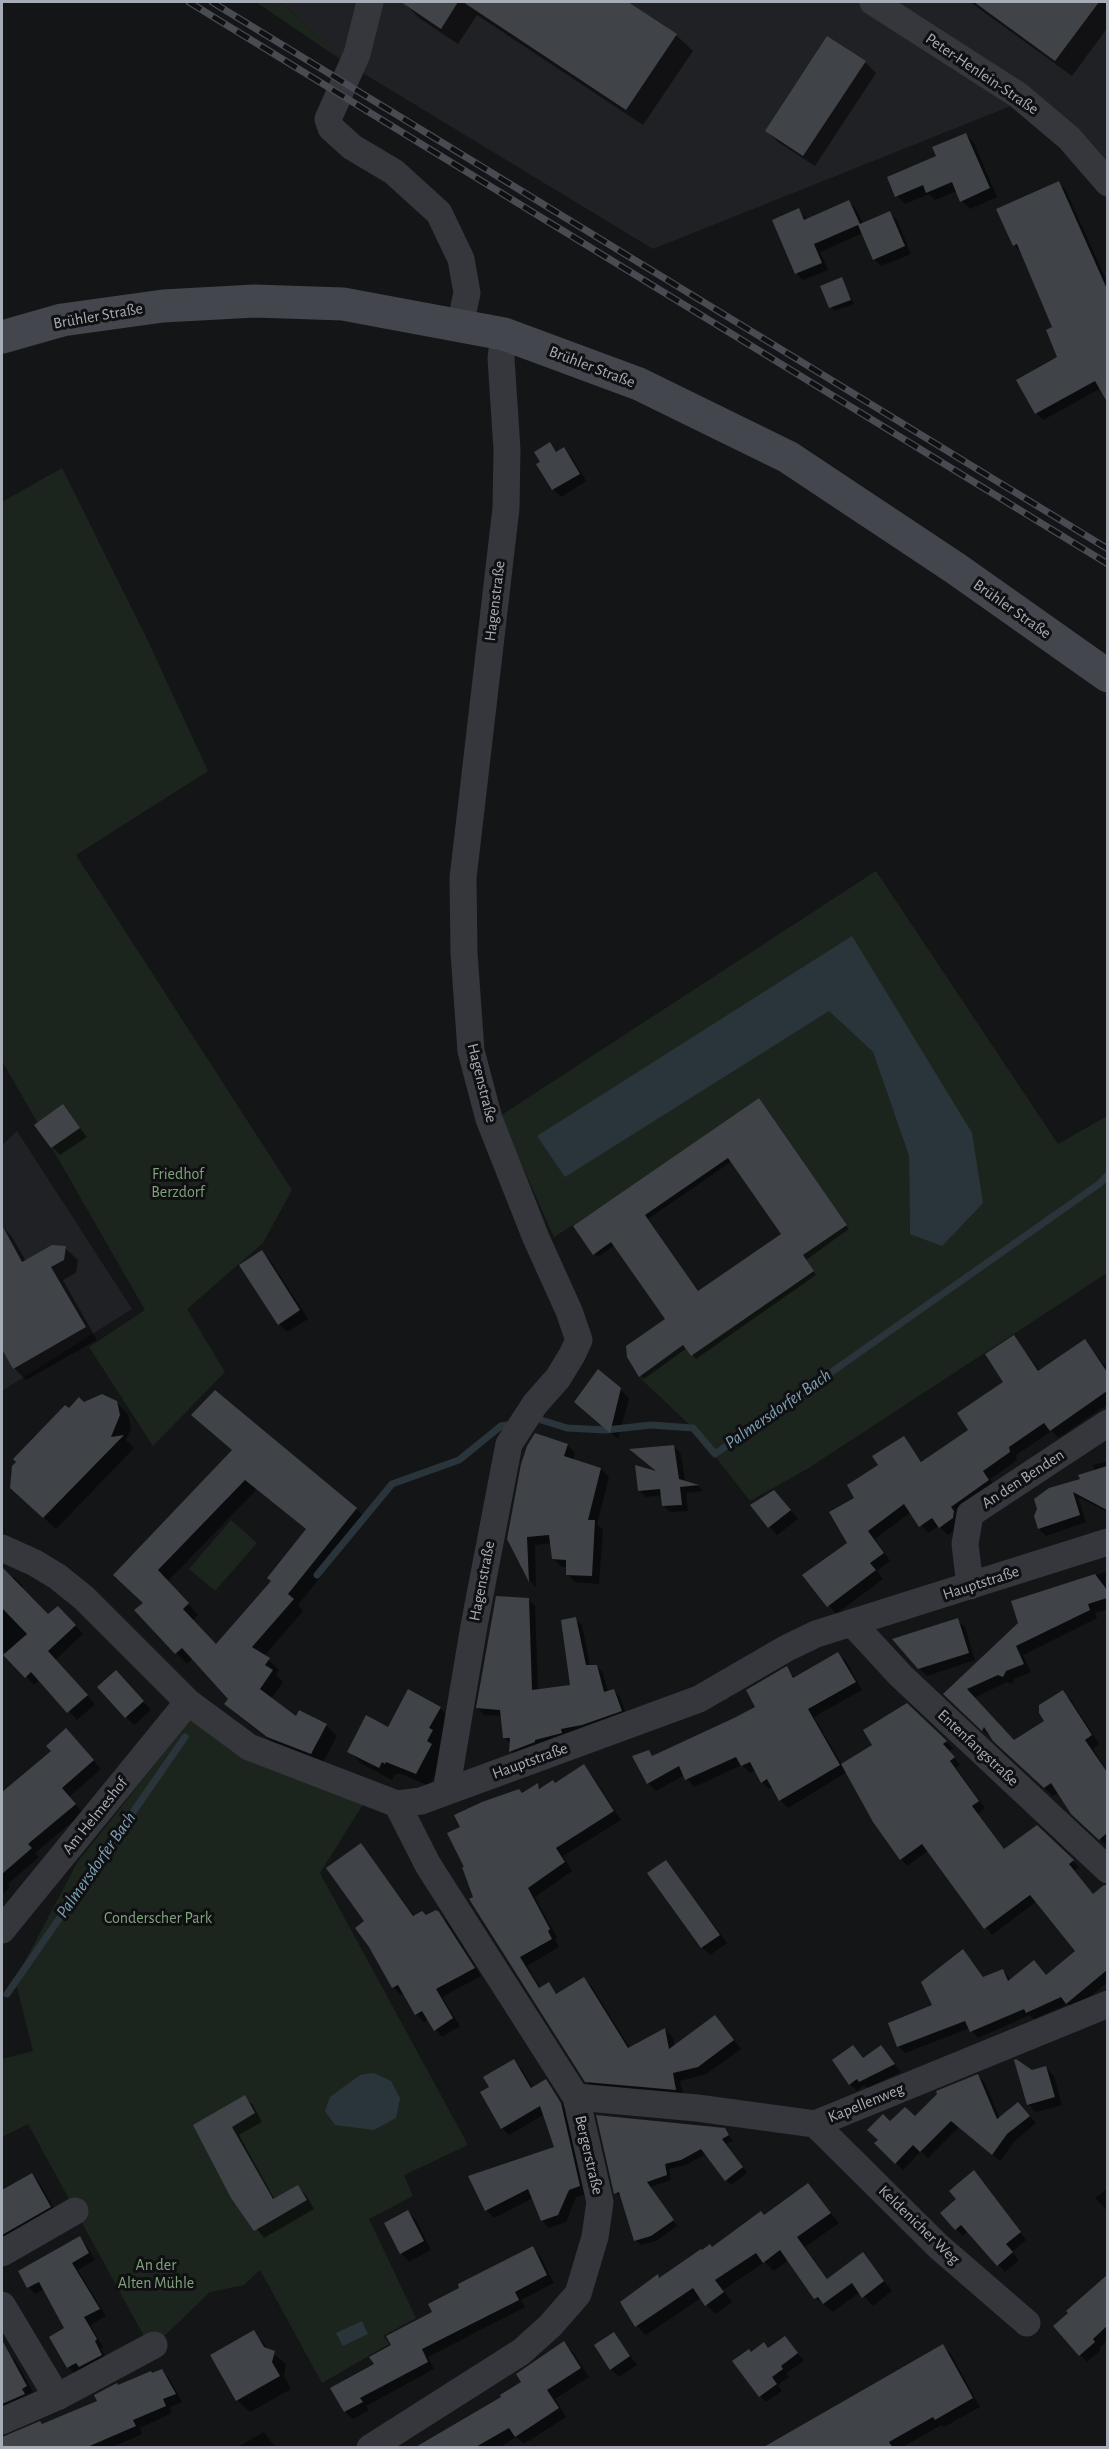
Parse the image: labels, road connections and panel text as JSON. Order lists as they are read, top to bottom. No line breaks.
{"streets":{"main road":["Brühler Straße"],"street":["Peter-Henlein-Straße","Hagenstraße","An den Benden","Hauptstraße","Entenfangstraße","Am Helmeshof","Kapellenweg","Bergerstraße","Keldenicher Weg"]},"crossings":[["Brühler Straße","Hagenstraße"],["Hagenstraße","Hauptstraße"],["An den Benden","Hauptstraße"],["Hauptstraße","Entenfangstraße"],["Hauptstraße","Bergerstraße"],["Kapellenweg","Bergerstraße"],["Kapellenweg","Keldenicher Weg"]],"water":["Palmersdorfer Bach"],"parks":["Friedhof Berzdorf","Conderscher Park","An der Alten Mühle"]}
